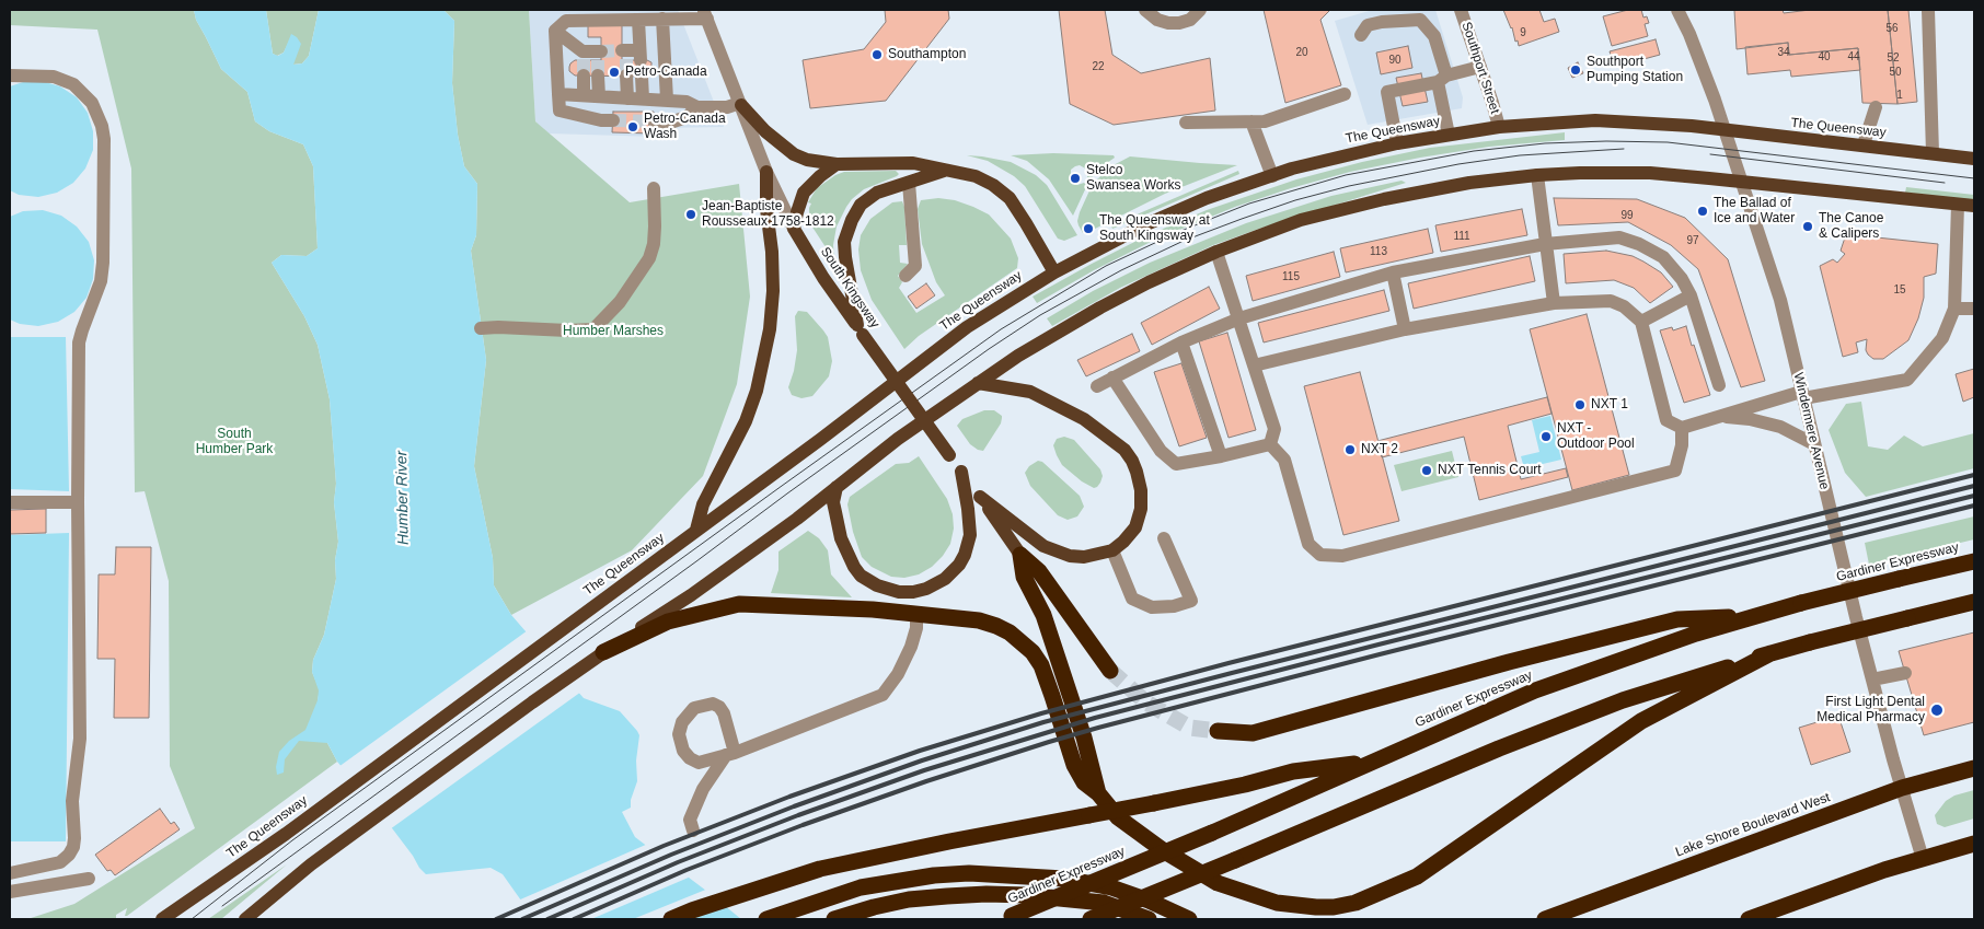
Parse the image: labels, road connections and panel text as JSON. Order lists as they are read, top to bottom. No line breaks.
{"streets":{"highway":["Gardiner Expressway","Lake Shore Boulevard West"],"main road":["The Queensway","South Kingsway"],"street":["Southport Street","Windermere Avenue"]},"crossings":[["Southport Street","The Queensway"],["The Queensway","Windermere Avenue"],["Windermere Avenue","Lake Shore Boulevard West"]],"water":["Humber River"],"parks":["Humber Marshes","South Humber Park"],"places":["Southampton","Southport Pumping Station","Petro-Canada","Petro-Canada Wash","Stelco Swansea Works","The Ballad of Ice and Water","Jean-Baptiste Rousseaux 1758-1812","The Canoe & Calipers","The Queensway at South Kingsway","NXT 1","NXT - Outdoor Pool","NXT 2","NXT Tennis Court","First Light Dental Medical Pharmacy"],"house_numbers":["56","9","20","34","40","44","52","90","22","50","1","99","111","97","113","115","15"]}
